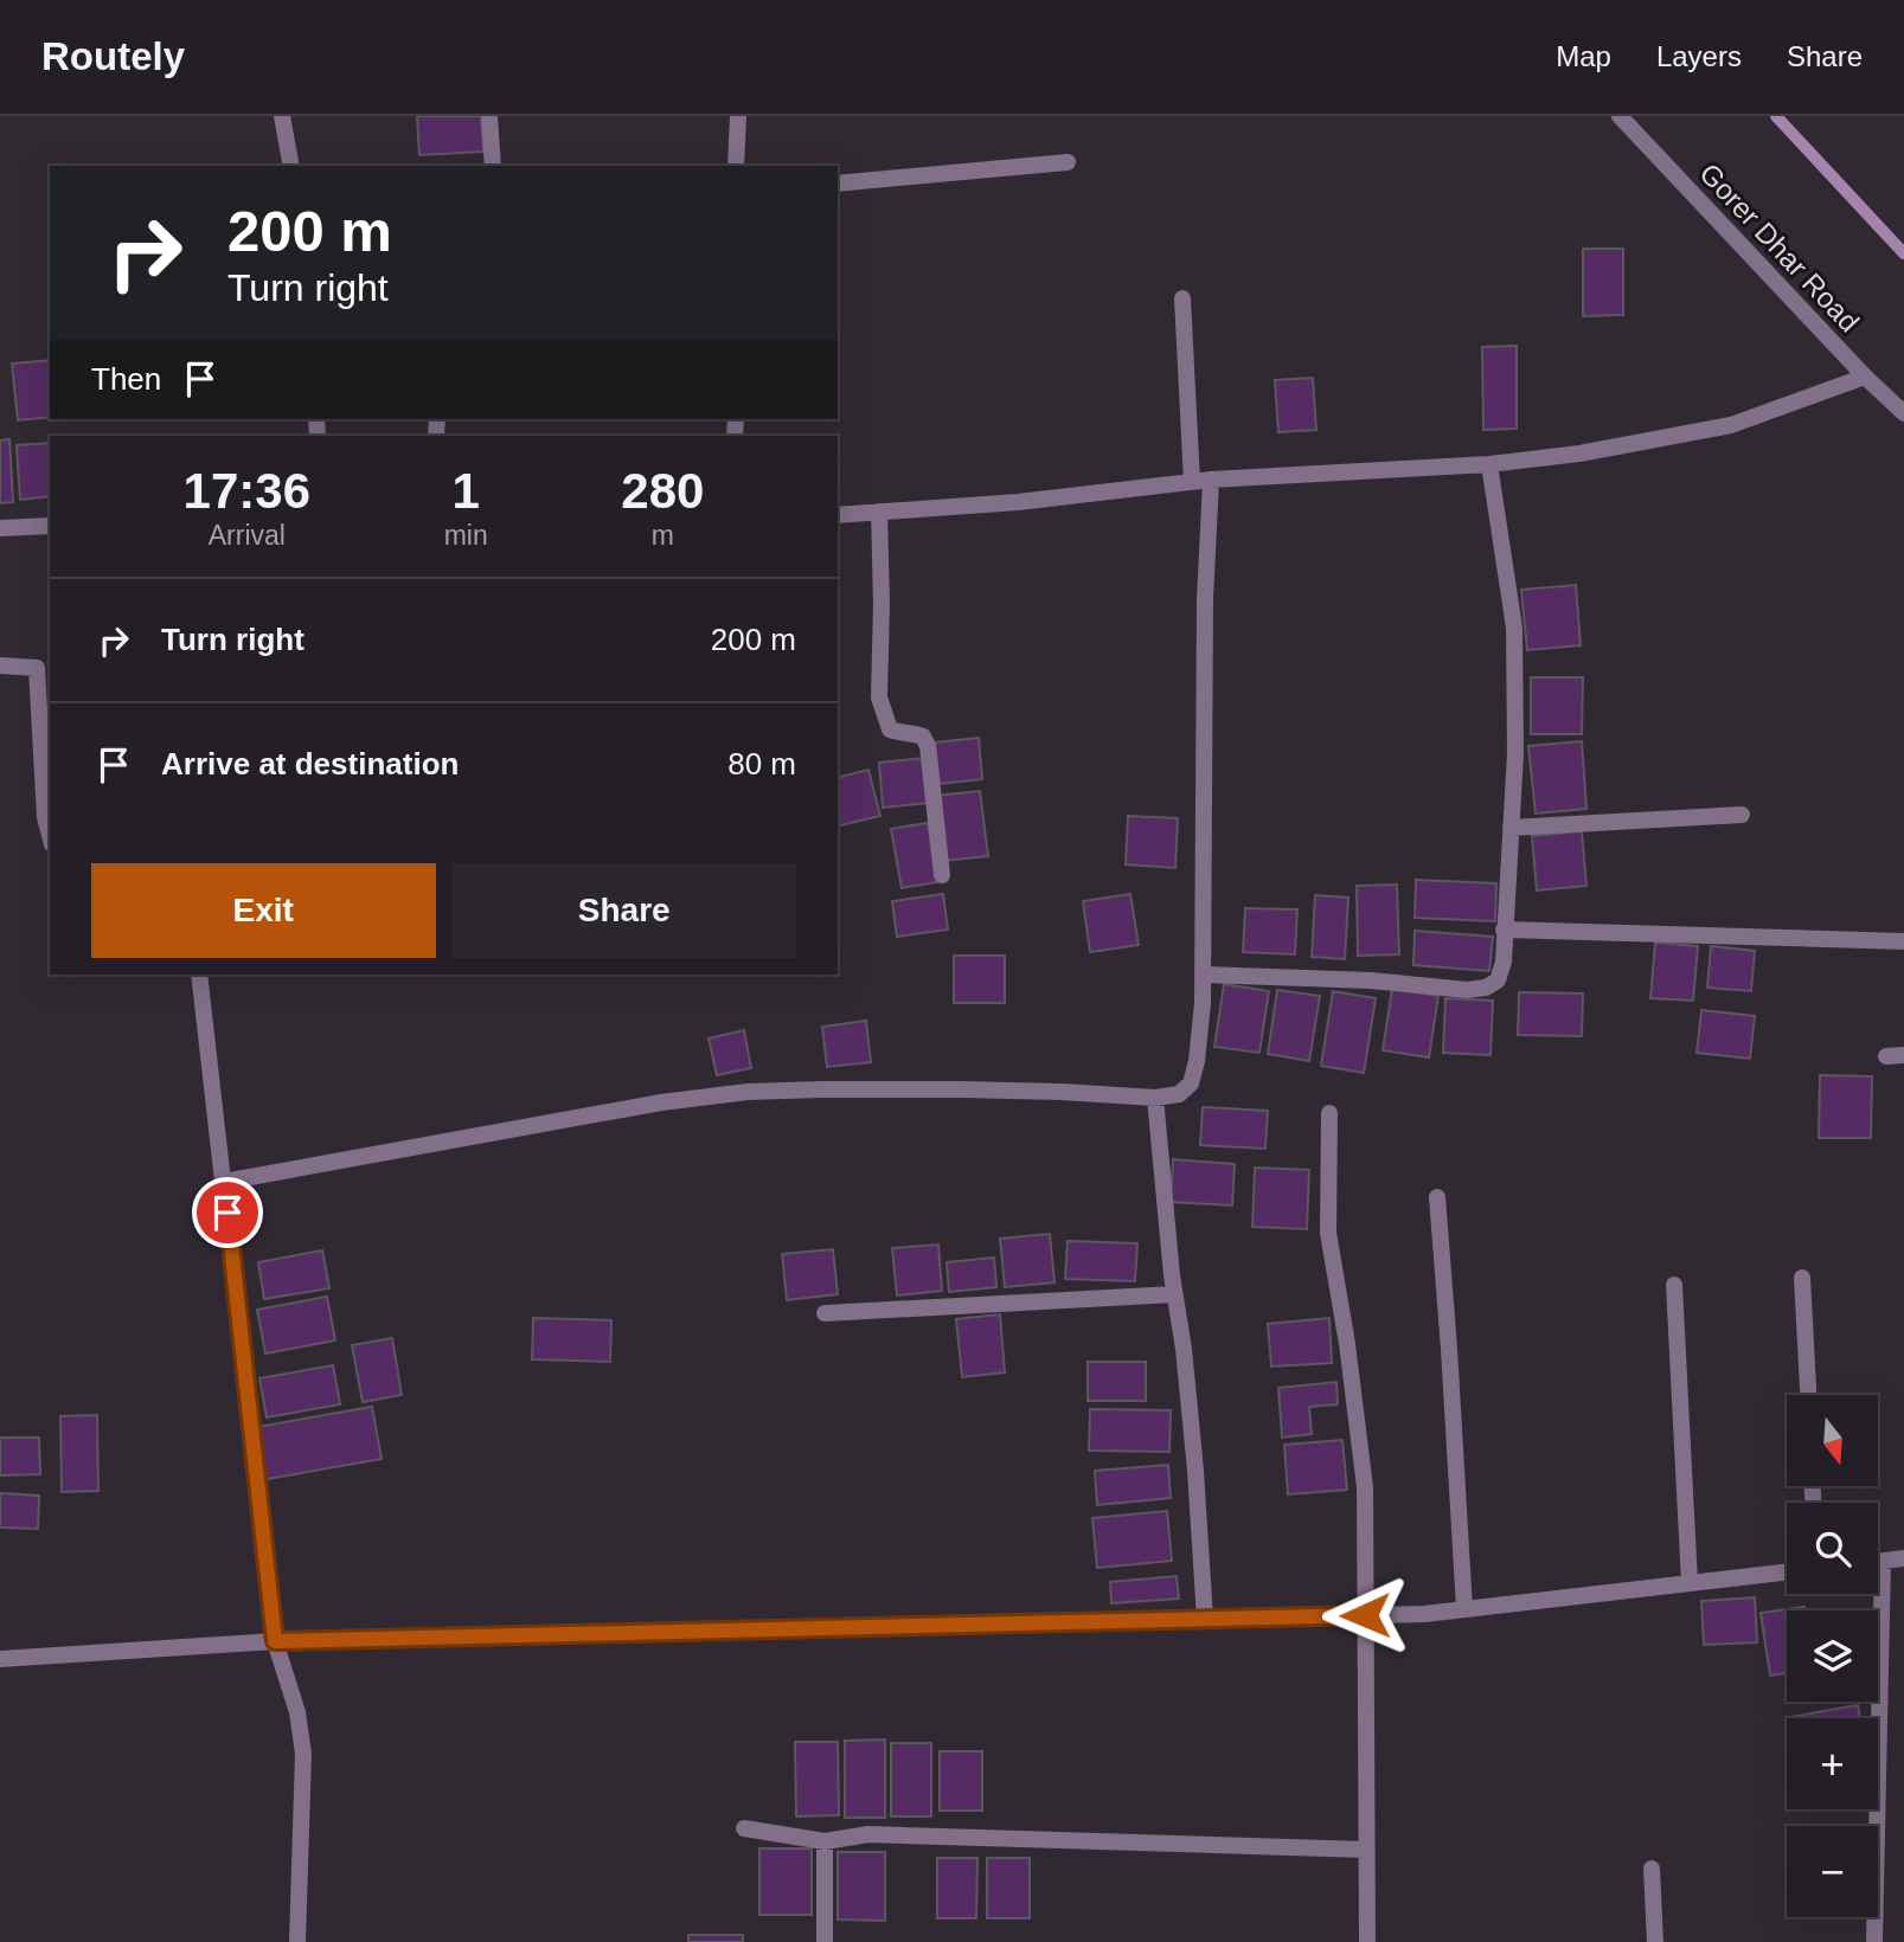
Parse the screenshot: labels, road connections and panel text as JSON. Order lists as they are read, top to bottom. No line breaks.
{"streets":{"street":["Gorer Dhar Road"]},"north":"bottom","page":{"header":"Routely","nav":["Map","Layers","Share"],"turn":["200 m","Turn right"],"then":"Then","eta":["17:36","Arrival","1","min","280","m"],"list":[{"name":"Turn right","value":"200 m"},{"name":"Arrive at destination","value":"80 m"}],"buttons":["Exit","Share"],"map_buttons":["+","−"]}}
